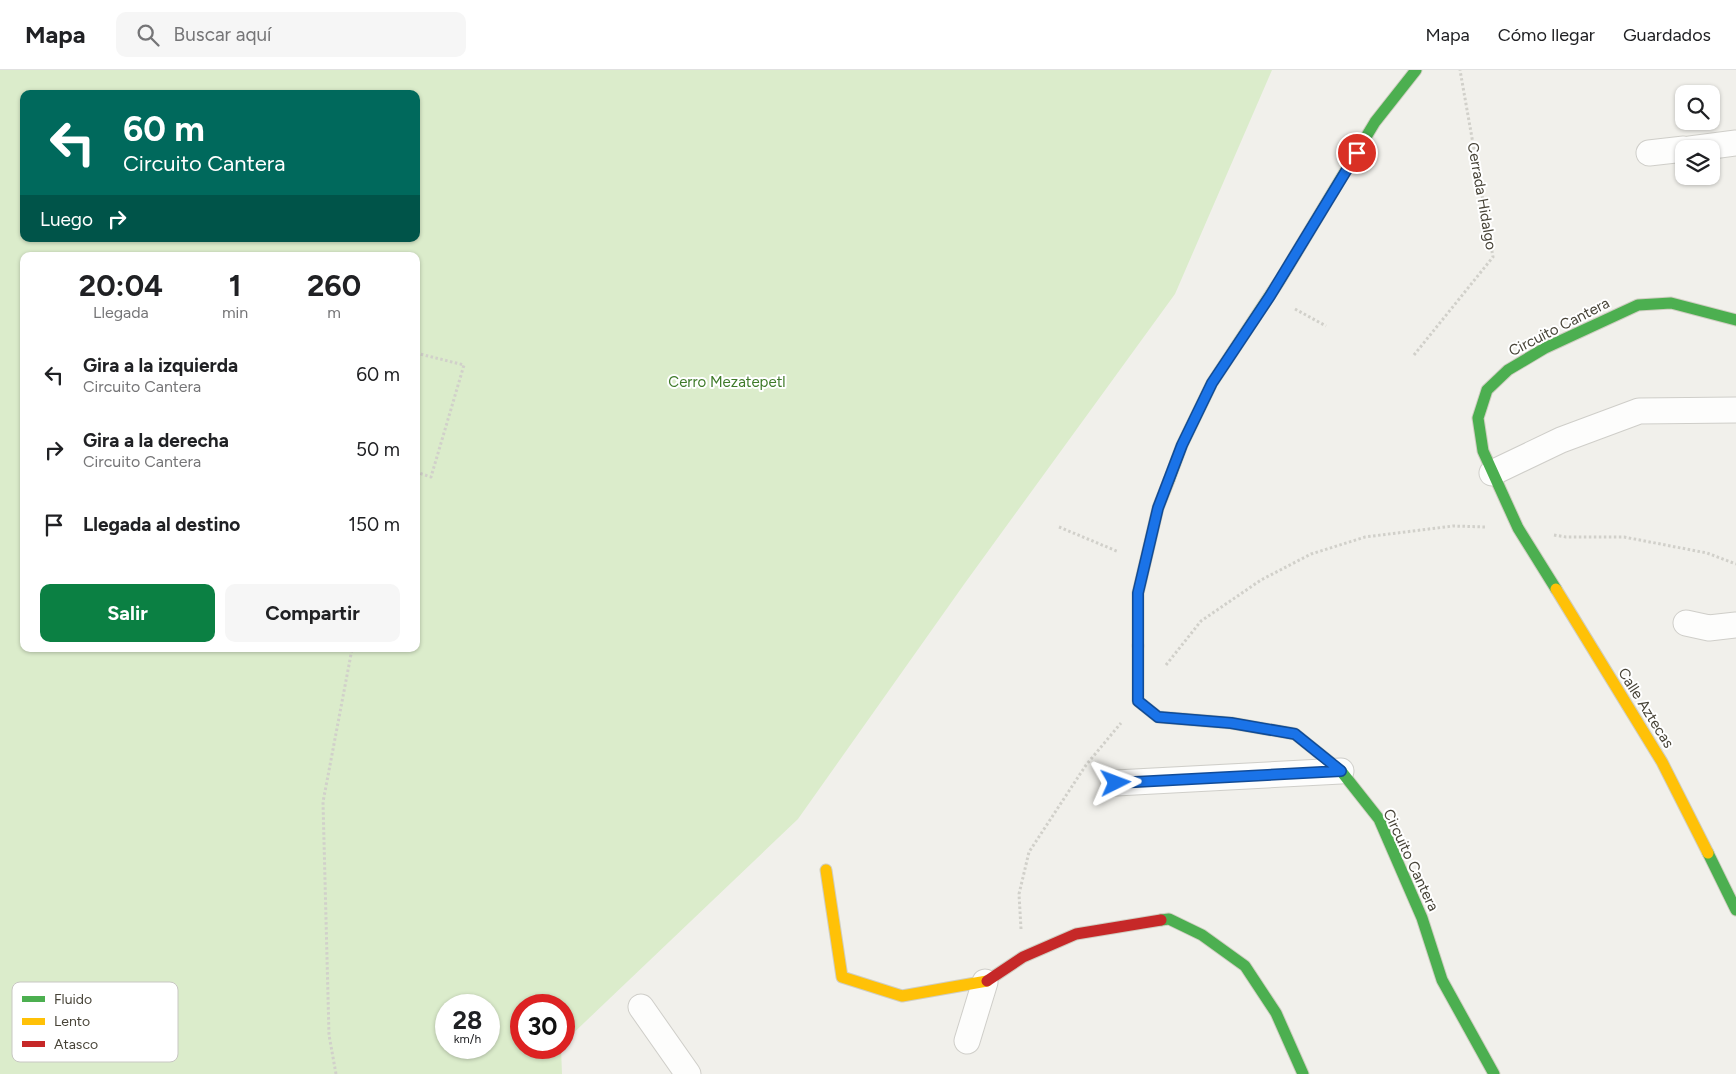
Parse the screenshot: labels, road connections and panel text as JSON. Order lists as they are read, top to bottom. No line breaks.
{"streets":{"street":["Circuito Cantera","Calle Aztecas"],"path":["Cerrada Hidalgo"]},"crossings":[["Circuito Cantera","Calle Aztecas"]],"parks":["Cerro Mezatepetl"],"legend":["Fluido","Lento","Atasco"],"page":{"header":"Mapa","search":"Buscar aquí","nav":["Mapa","Cómo llegar","Guardados"],"turn":["60 m","Circuito Cantera"],"then":"Luego","eta":["20:04","Llegada","1","min","260","m"],"list":[{"name":"Gira a la izquierda","note":"Circuito Cantera","value":"60 m"},{"name":"Gira a la derecha","note":"Circuito Cantera","value":"50 m"},{"name":"Llegada al destino","value":"150 m"}],"buttons":["Salir","Compartir"],"speed":"28 km/h","limit":"30"}}
